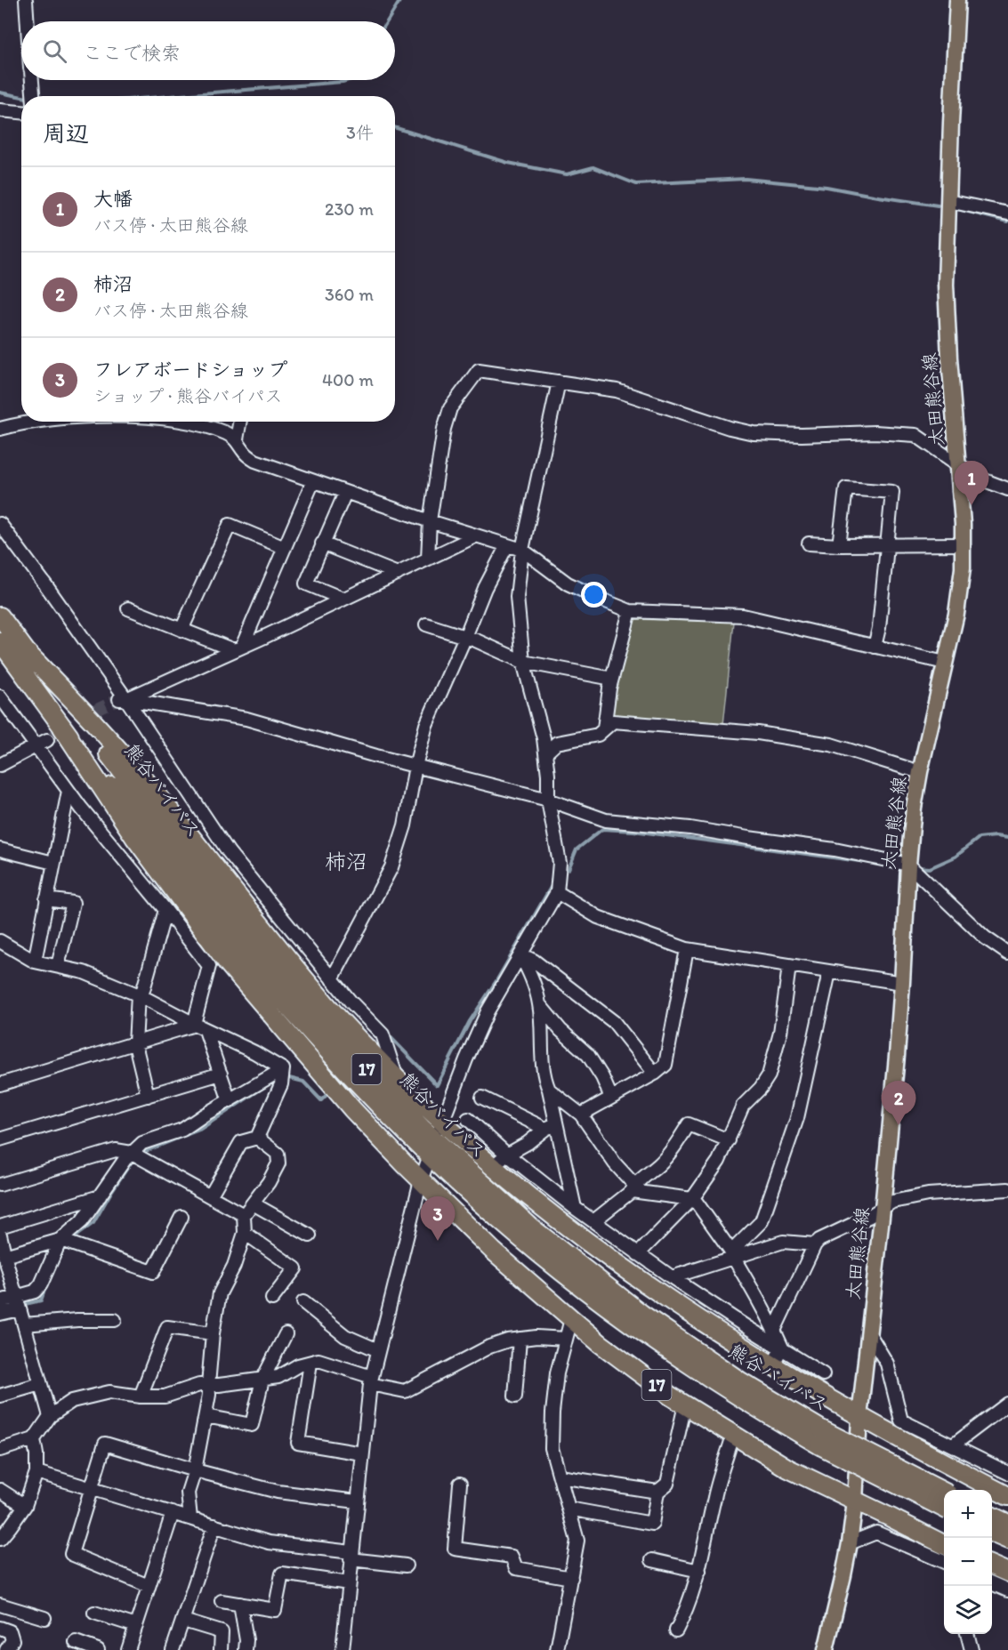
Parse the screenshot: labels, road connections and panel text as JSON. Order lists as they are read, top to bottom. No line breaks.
{"streets":{"highway":["熊谷バイパス","17"],"main road":["太田熊谷線"]},"crossings":[["太田熊谷線","17"],["熊谷バイパス","17"]],"districts":["柿沼"],"page":{"search":"ここで検索","heading":["周辺","3件"],"list":[{"mark":"1","name":"大幡","note":"バス停 · 太田熊谷線","value":"230 m"},{"mark":"2","name":"柿沼","note":"バス停 · 太田熊谷線","value":"360 m"},{"mark":"3","name":"フレアボードショップ","note":"ショップ · 熊谷バイパス","value":"400 m"}],"pins":["1","2","3"],"map_buttons":["+","−"]}}
